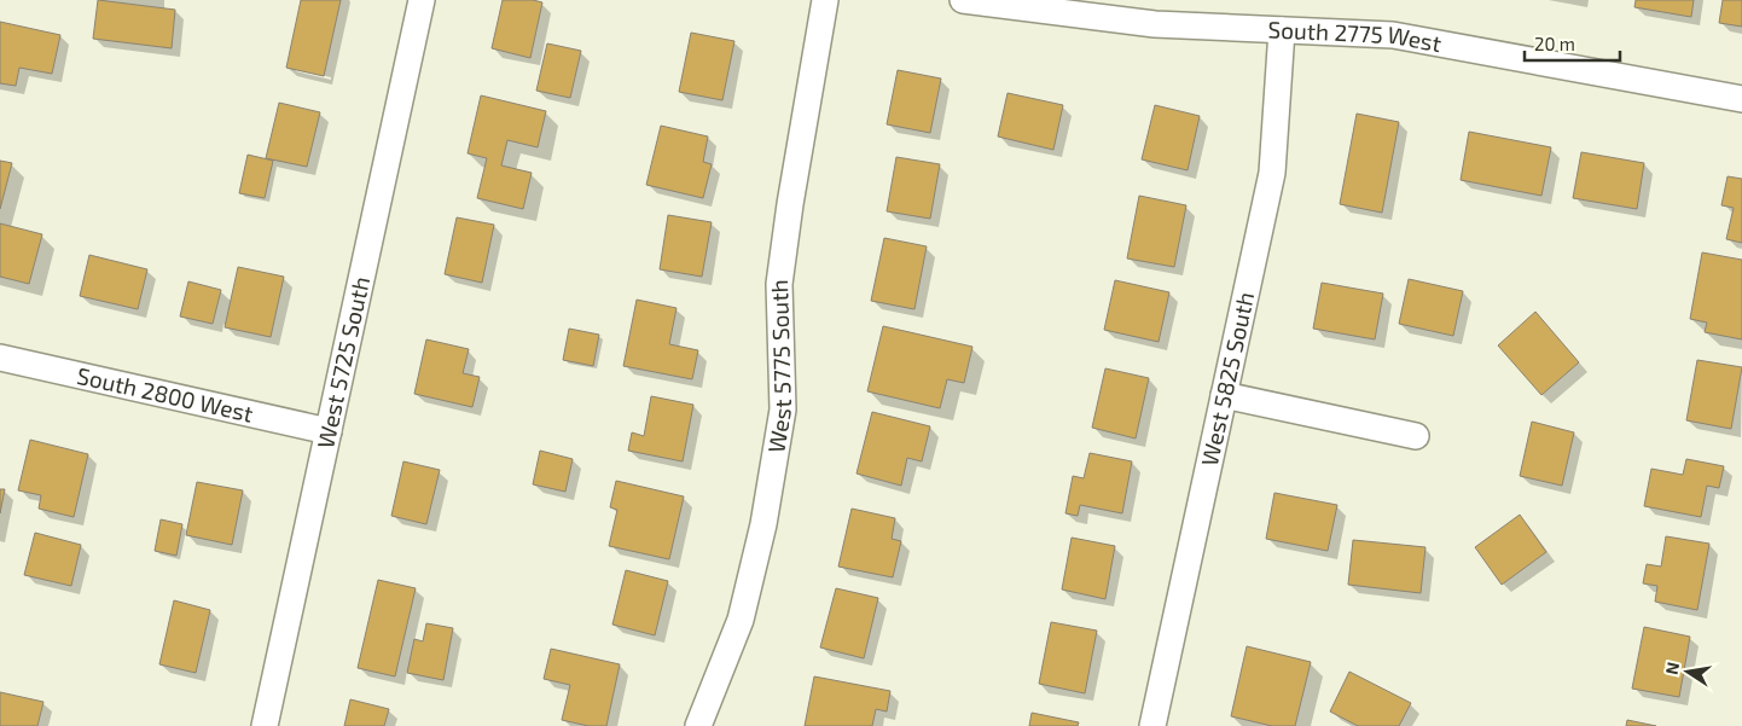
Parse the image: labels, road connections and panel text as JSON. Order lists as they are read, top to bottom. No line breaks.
{"streets":{"street":["South 2775 West","West 5725 South","West 5775 South","West 5825 South","South 2800 West"]},"crossings":[["South 2775 West","West 5825 South"],["West 5725 South","South 2800 West"]],"scale_bar":"20 m","north":"left"}
